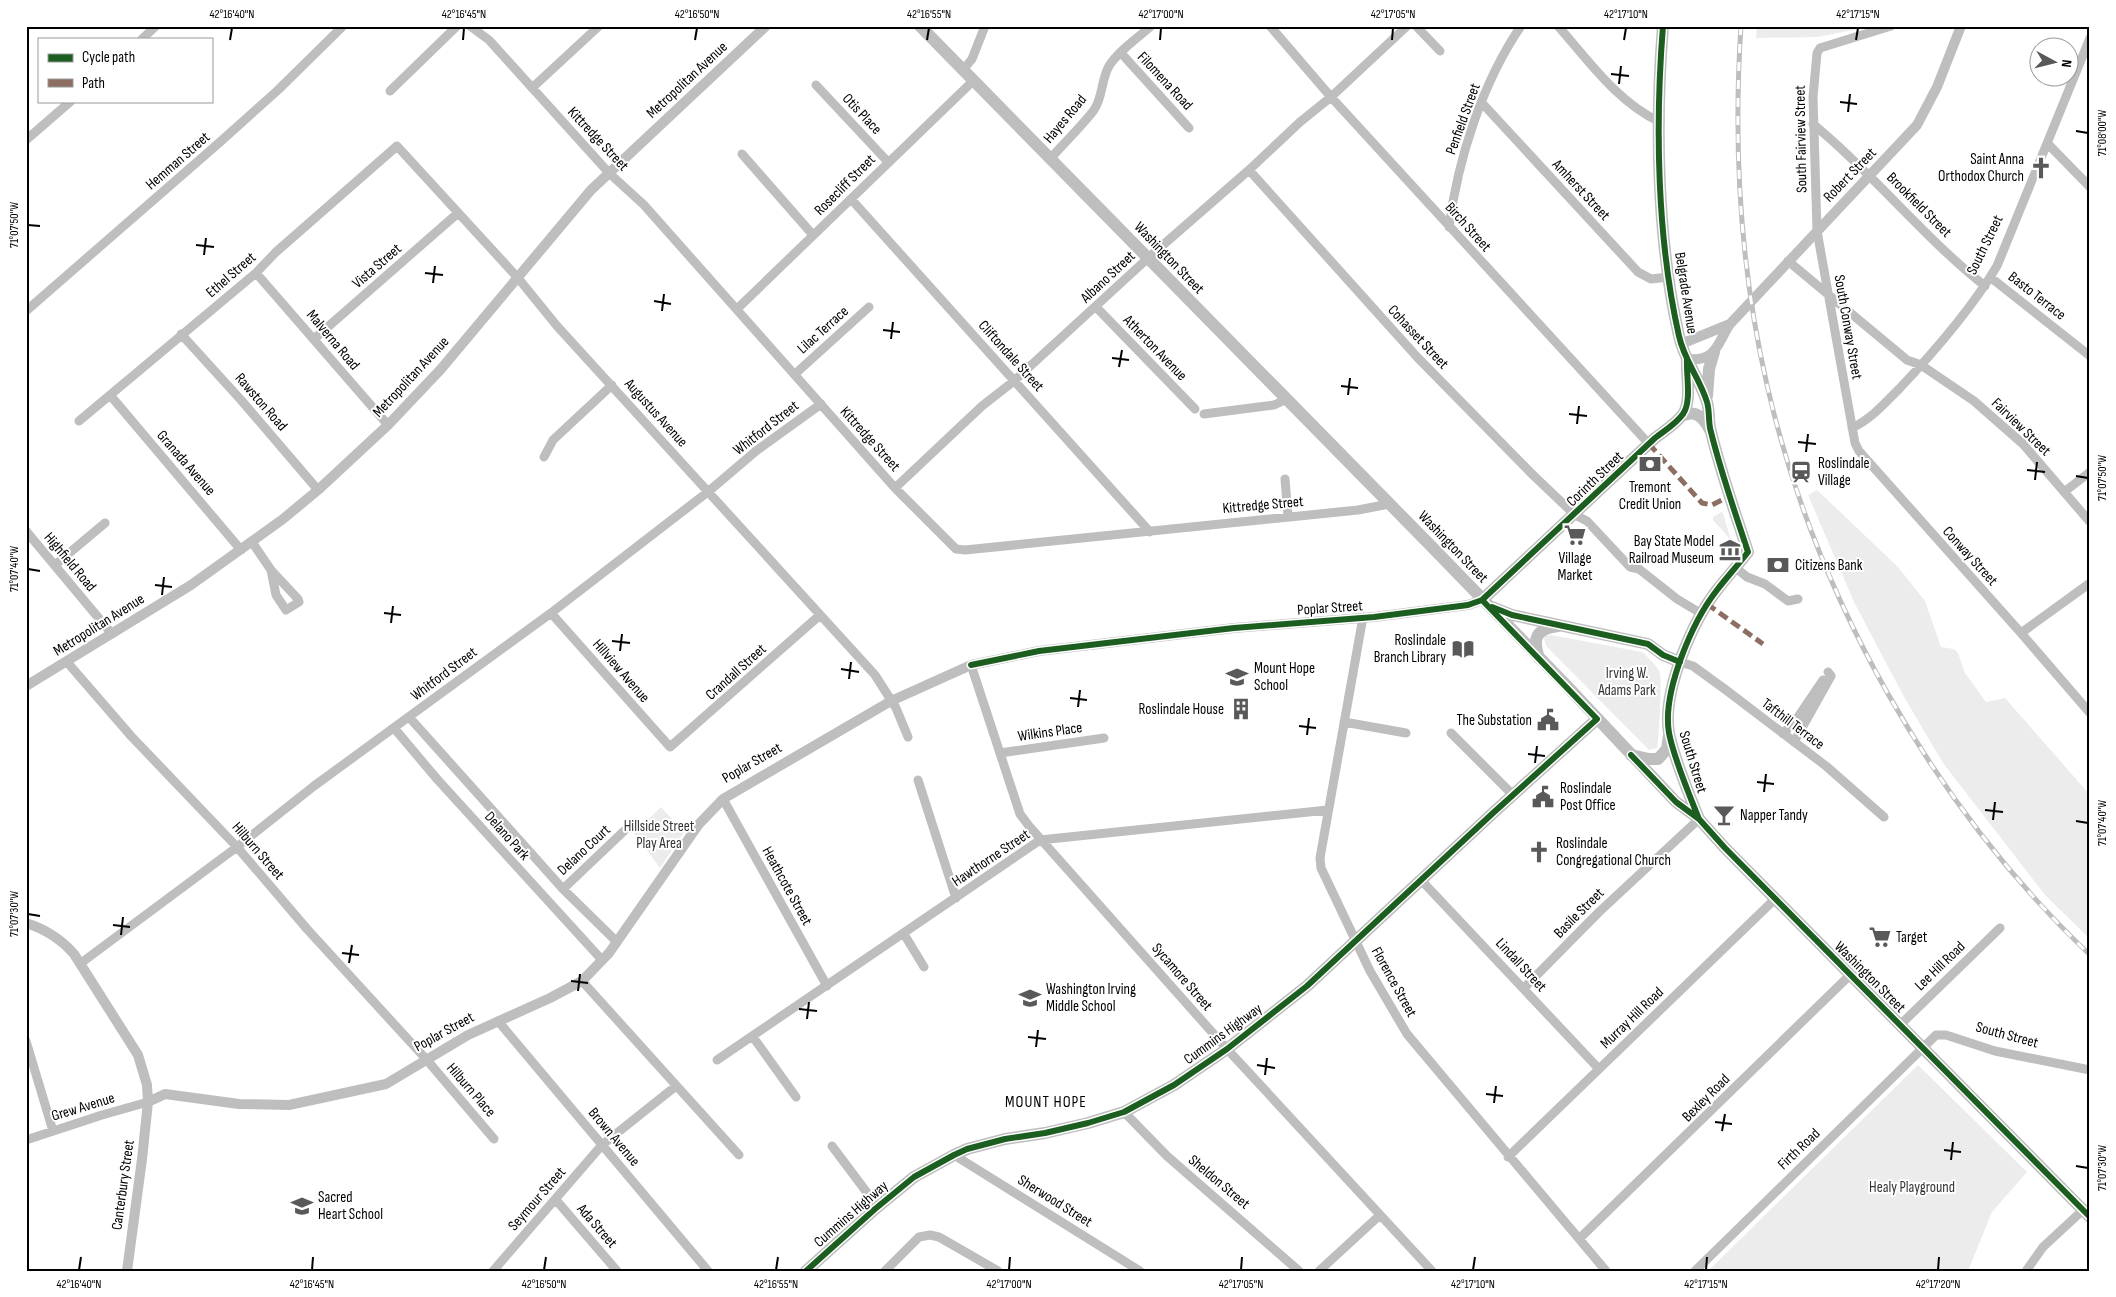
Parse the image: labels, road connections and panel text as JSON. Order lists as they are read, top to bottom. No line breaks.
{"streets":{"main road":["South Street","Washington Street","Belgrade Avenue","Corinth Street","Cummins Highway"],"street":["Metropolitan Avenue","Filomena Road","Otis Place","Hayes Road","Penfield Street","Kittredge Street","South Fairview Street","Hemman Street","Robert Street","Rosecliff Street","Amherst Street","Brookfield Street","Birch Street","Vista Street","Ethel Street","Albano Street","Basto Terrace","South Conway Street","Lilac Terrace","Cohasset Street","Malverna Road","Atherton Avenue","Cliftondale Street","Rawston Road","Augustus Avenue","Fairview Street","Whitford Street","Granada Avenue","Conway Street","Highfield Road","Poplar Street","Hillview Avenue","Crandall Street","Tafthill Terrace","Wilkins Place","Delano Park","Delano Court","Hilburn Street","Hawthorne Street","Heathcote Street","Basile Street","Lindall Street","Lee Hill Road","Sycamore Street","Florence Street","Murray Hill Road","Hilburn Place","Bexley Road","Grew Avenue","Brown Avenue","Firth Road","Sheldon Street","Canterbury Street","Seymour Street","Sherwood Street","Ada Street"]},"crossings":[["Metropolitan Avenue","Kittredge Street"],["Metropolitan Avenue","Malverna Road"],["Metropolitan Avenue","Rawston Road"],["Metropolitan Avenue","Augustus Avenue"],["Metropolitan Avenue","Granada Avenue"],["Metropolitan Avenue","Highfield Road"],["Metropolitan Avenue","Hilburn Street"],["Filomena Road","Hayes Road"],["Otis Place","Rosecliff Street"],["Hayes Road","Washington Street"],["Penfield Street","Amherst Street"],["Penfield Street","Birch Street"],["Kittredge Street","Rosecliff Street"],["Kittredge Street","Washington Street"],["Kittredge Street","Albano Street"],["Kittredge Street","Lilac Terrace"],["Kittredge Street","Cliftondale Street"],["Kittredge Street","Whitford Street"],["South Fairview Street","Robert Street"],["South Fairview Street","Brookfield Street"],["South Fairview Street","South Conway Street"],["Robert Street","Brookfield Street"],["Robert Street","Belgrade Avenue"],["Robert Street","South Conway Street"],["Rosecliff Street","Washington Street"],["Rosecliff Street","Cliftondale Street"],["Amherst Street","Belgrade Avenue"],["Brookfield Street","South Street"],["Birch Street","Albano Street"],["Birch Street","Corinth Street"],["South Street","Washington Street"],["South Street","Belgrade Avenue"],["South Street","Basto Terrace"],["South Street","South Conway Street"],["South Street","Cohasset Street"],["South Street","Fairview Street"],["South Street","Conway Street"],["South Street","Tafthill Terrace"],["South Street","Basile Street"],["South Street","Firth Road"],["Washington Street","Albano Street"],["Washington Street","Corinth Street"],["Washington Street","Poplar Street"],["Washington Street","Basile Street"],["Washington Street","Lee Hill Road"],["Washington Street","Murray Hill Road"],["Washington Street","Cummins Highway"],["Washington Street","Bexley Road"],["Washington Street","Firth Road"],["Vista Street","Malverna Road"],["Vista Street","Augustus Avenue"],["Ethel Street","Malverna Road"],["Ethel Street","Rawston Road"],["Ethel Street","Augustus Avenue"],["Ethel Street","Granada Avenue"],["Albano Street","Cohasset Street"],["Albano Street","Atherton Avenue"],["Albano Street","Cliftondale Street"],["South Conway Street","Conway Street"],["Cohasset Street","Corinth Street"],["Augustus Avenue","Whitford Street"],["Augustus Avenue","Poplar Street"],["Augustus Avenue","Crandall Street"],["Whitford Street","Hillview Avenue"],["Whitford Street","Delano Park"],["Whitford Street","Hilburn Street"],["Corinth Street","Poplar Street"],["Poplar Street","Delano Park"],["Poplar Street","Hilburn Street"],["Poplar Street","Heathcote Street"],["Poplar Street","Sycamore Street"],["Poplar Street","Florence Street"],["Poplar Street","Hilburn Place"],["Poplar Street","Grew Avenue"],["Poplar Street","Brown Avenue"],["Poplar Street","Canterbury Street"],["Hillview Avenue","Crandall Street"],["Wilkins Place","Sycamore Street"],["Delano Park","Delano Court"],["Hilburn Street","Hilburn Place"],["Hawthorne Street","Heathcote Street"],["Hawthorne Street","Sycamore Street"],["Hawthorne Street","Florence Street"],["Basile Street","Lindall Street"],["Lindall Street","Murray Hill Road"],["Lindall Street","Cummins Highway"],["Sycamore Street","Cummins Highway"],["Florence Street","Murray Hill Road"],["Florence Street","Cummins Highway"],["Florence Street","Bexley Road"],["Cummins Highway","Sheldon Street"],["Cummins Highway","Sherwood Street"],["Grew Avenue","Canterbury Street"],["Brown Avenue","Seymour Street"],["Seymour Street","Ada Street"]],"districts":["MOUNT HOPE"],"parks":["Irving W. Adams Park","Hillside Street Play Area","Healy Playground"],"places":{"church":["Saint Anna Orthodox Church","Roslindale Congregational Church"],"bank":["Tremont Credit Union","Citizens Bank"],"station":["Roslindale Village"],"supermarket":["Village Market","Target"],"museum":["Bay State Model Railroad Museum"],"library":["Roslindale Branch Library"],"school or university":["Mount Hope School","Washington Irving Middle School","Sacred Heart School"],"building":["Roslindale House"],"public building":["The Substation","Roslindale Post Office"],"bar":["Napper Tandy"]},"legend":["Cycle path","Path"],"north":"right","coordinates":["42°16'40\"N","42°16'45\"N","42°16'50\"N","42°16'55\"N","42°17'00\"N","42°17'05\"N","42°17'10\"N","42°17'15\"N","71°08'00\"W","71°07'50\"W","71°07'40\"W","71°07'30\"W","42°17'20\"N"]}
